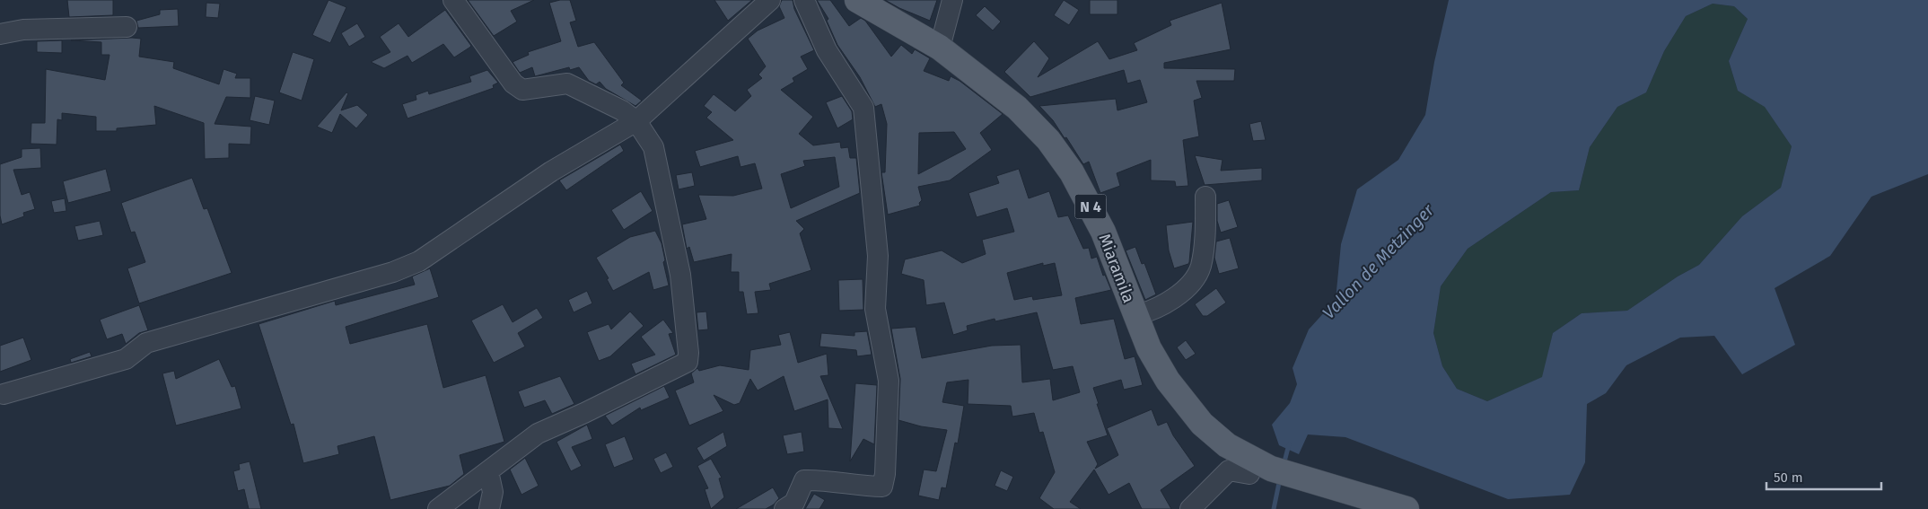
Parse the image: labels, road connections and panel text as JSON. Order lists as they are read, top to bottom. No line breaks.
{"streets":{"main road":["N 4","Miaramila"]},"crossings":[["N 4","Miaramila"]],"water":["Vallon de Metzinger"],"scale_bar":"50 m"}
